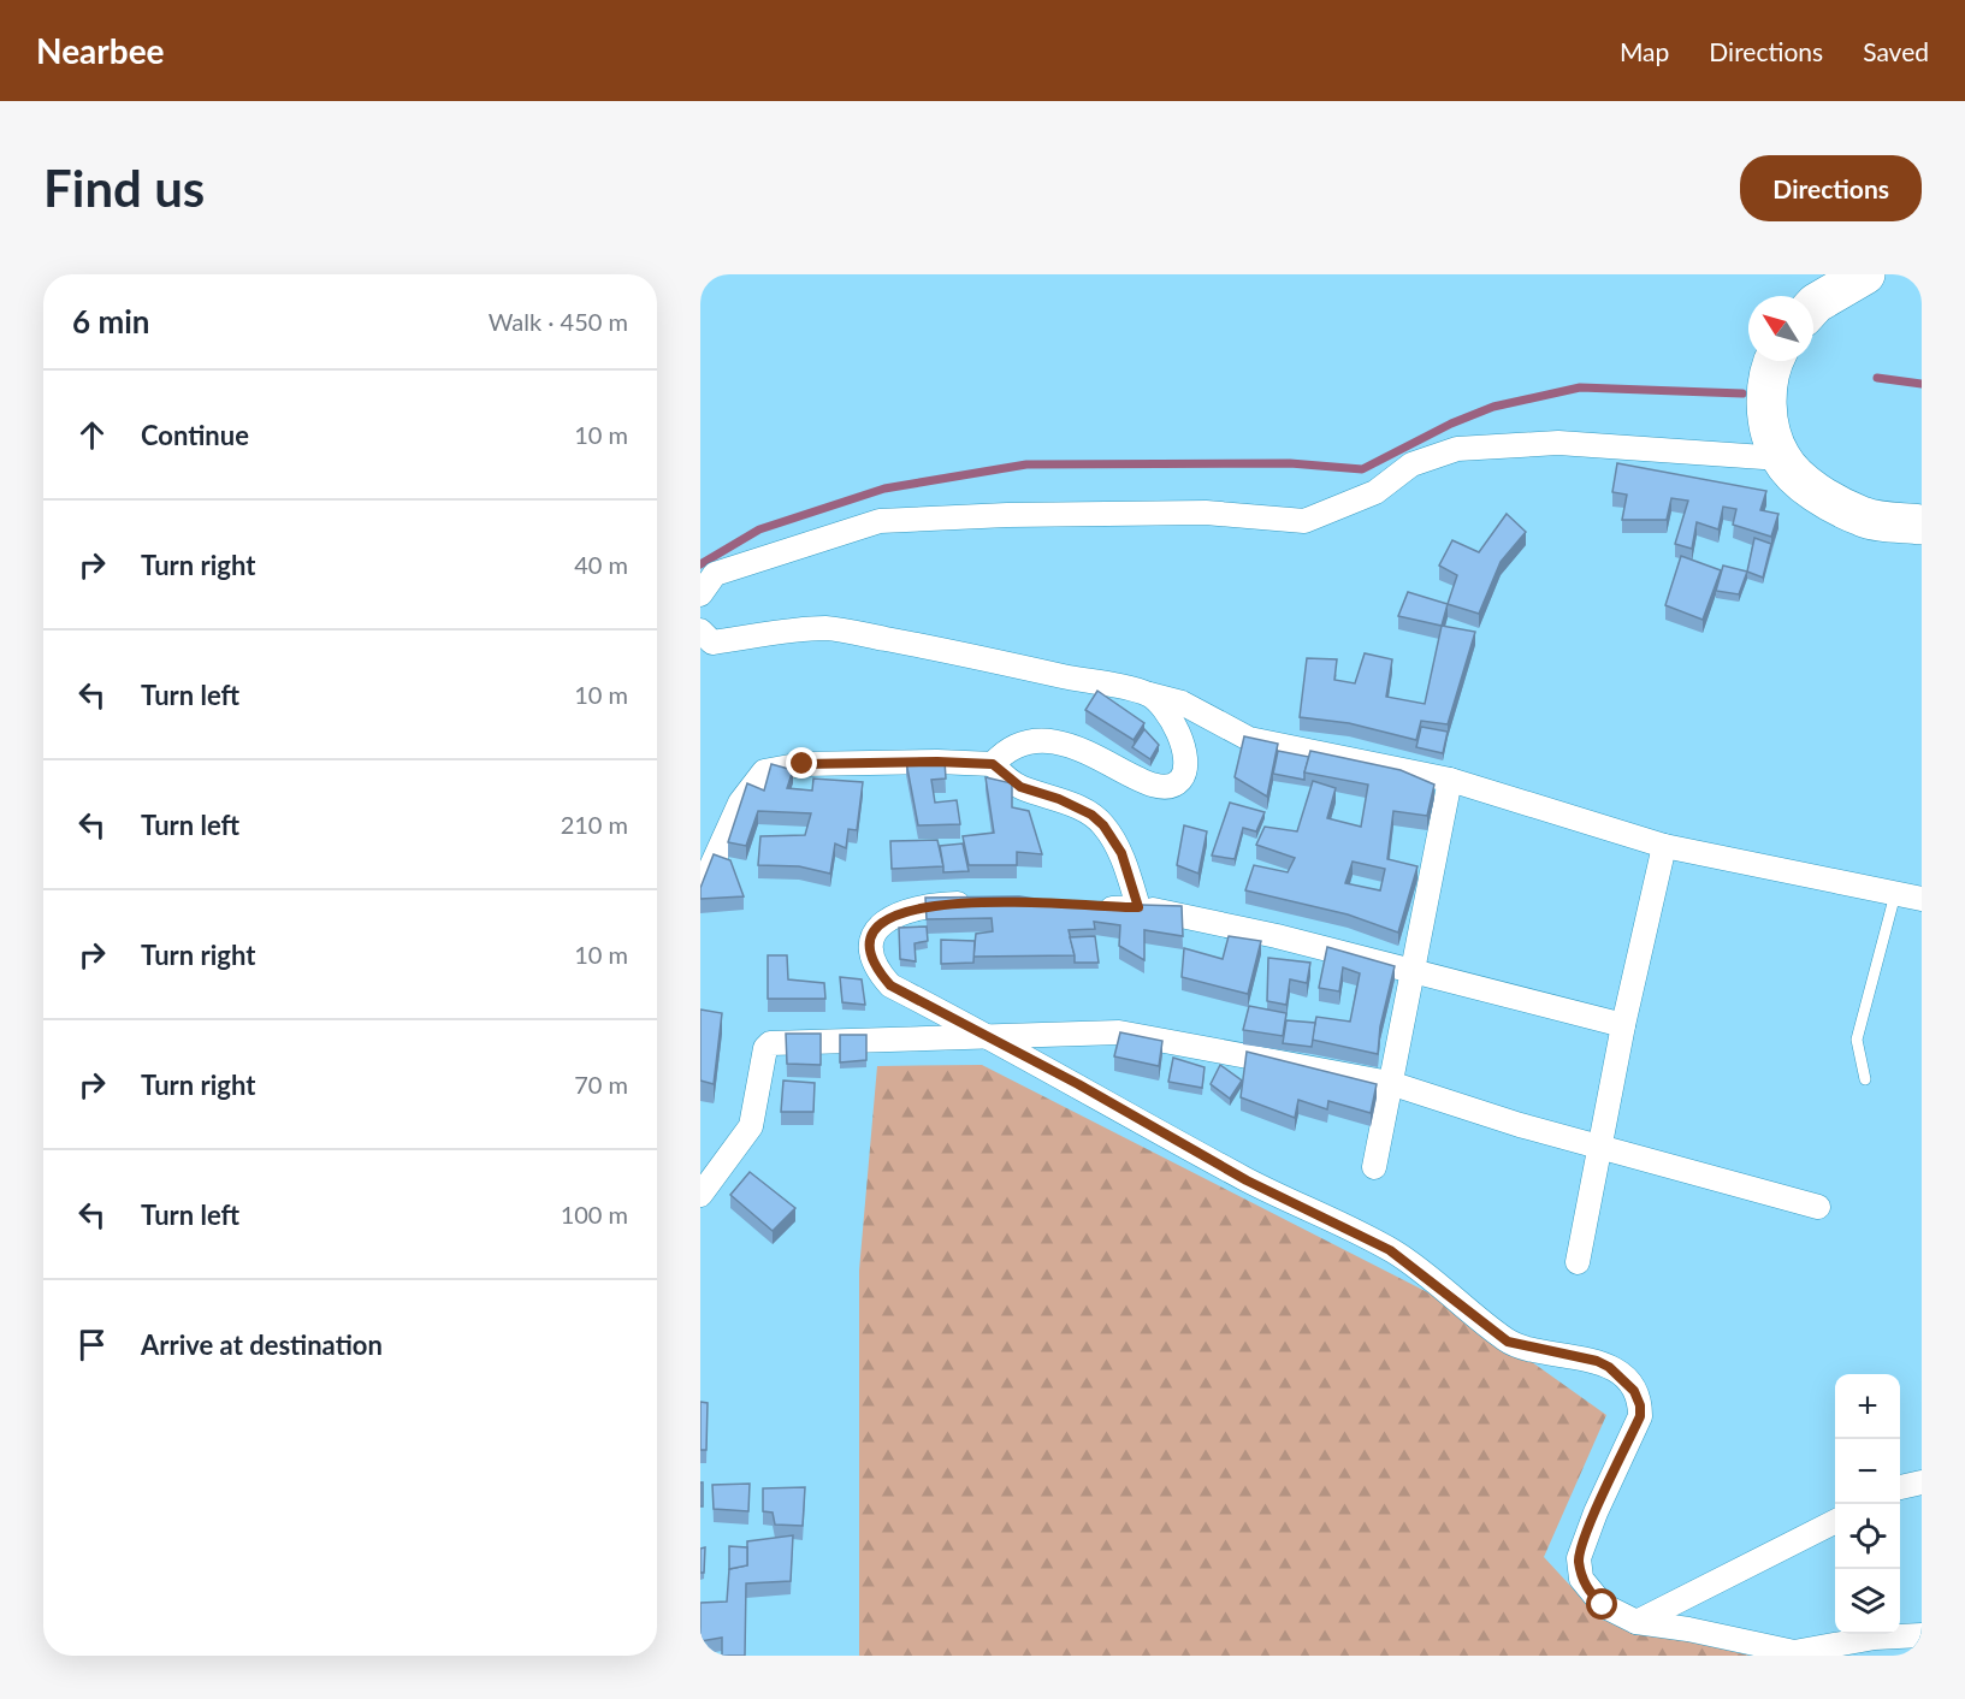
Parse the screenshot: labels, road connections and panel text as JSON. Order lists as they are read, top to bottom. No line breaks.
{"north":"top left","page":{"header":"Nearbee","nav":["Map","Directions","Saved"],"buttons":"Directions","title":"Find us","heading":["6 min","Walk · 450 m"],"list":[["Continue","10 m"],["Turn right","40 m"],["Turn left","10 m"],["Turn left","210 m"],["Turn right","10 m"],["Turn right","70 m"],["Turn left","100 m"],"Arrive at destination"],"map_buttons":["+","−"]}}
